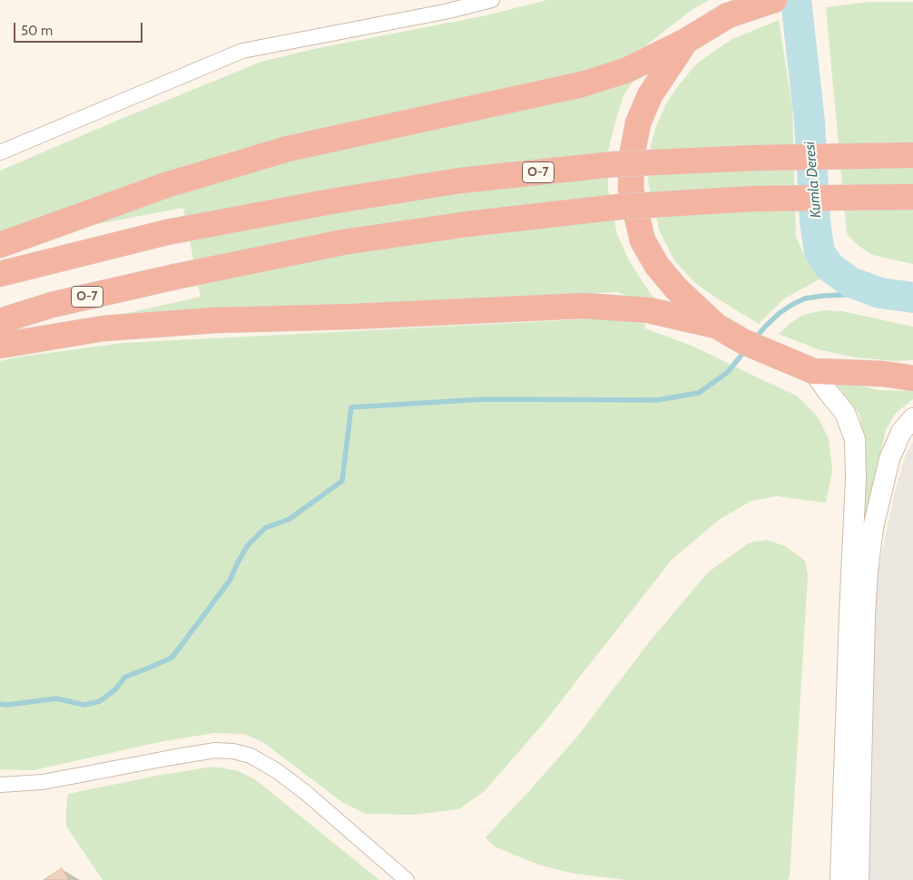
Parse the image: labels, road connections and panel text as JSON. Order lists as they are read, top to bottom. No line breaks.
{"streets":{"highway":["O-7"]},"water":["Kumla Deresi"],"scale_bar":"50 m"}
